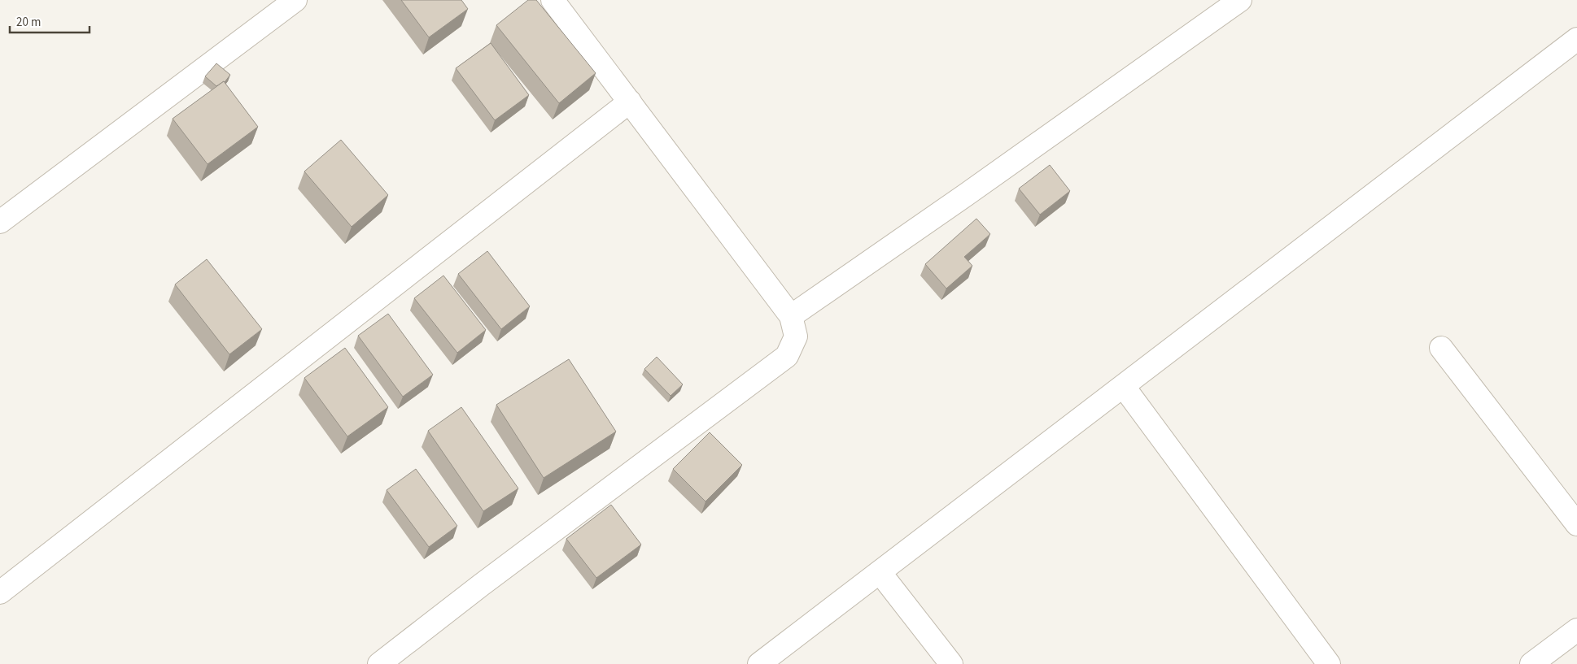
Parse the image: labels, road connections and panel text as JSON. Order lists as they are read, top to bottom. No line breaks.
{"scale_bar":"20 m"}
